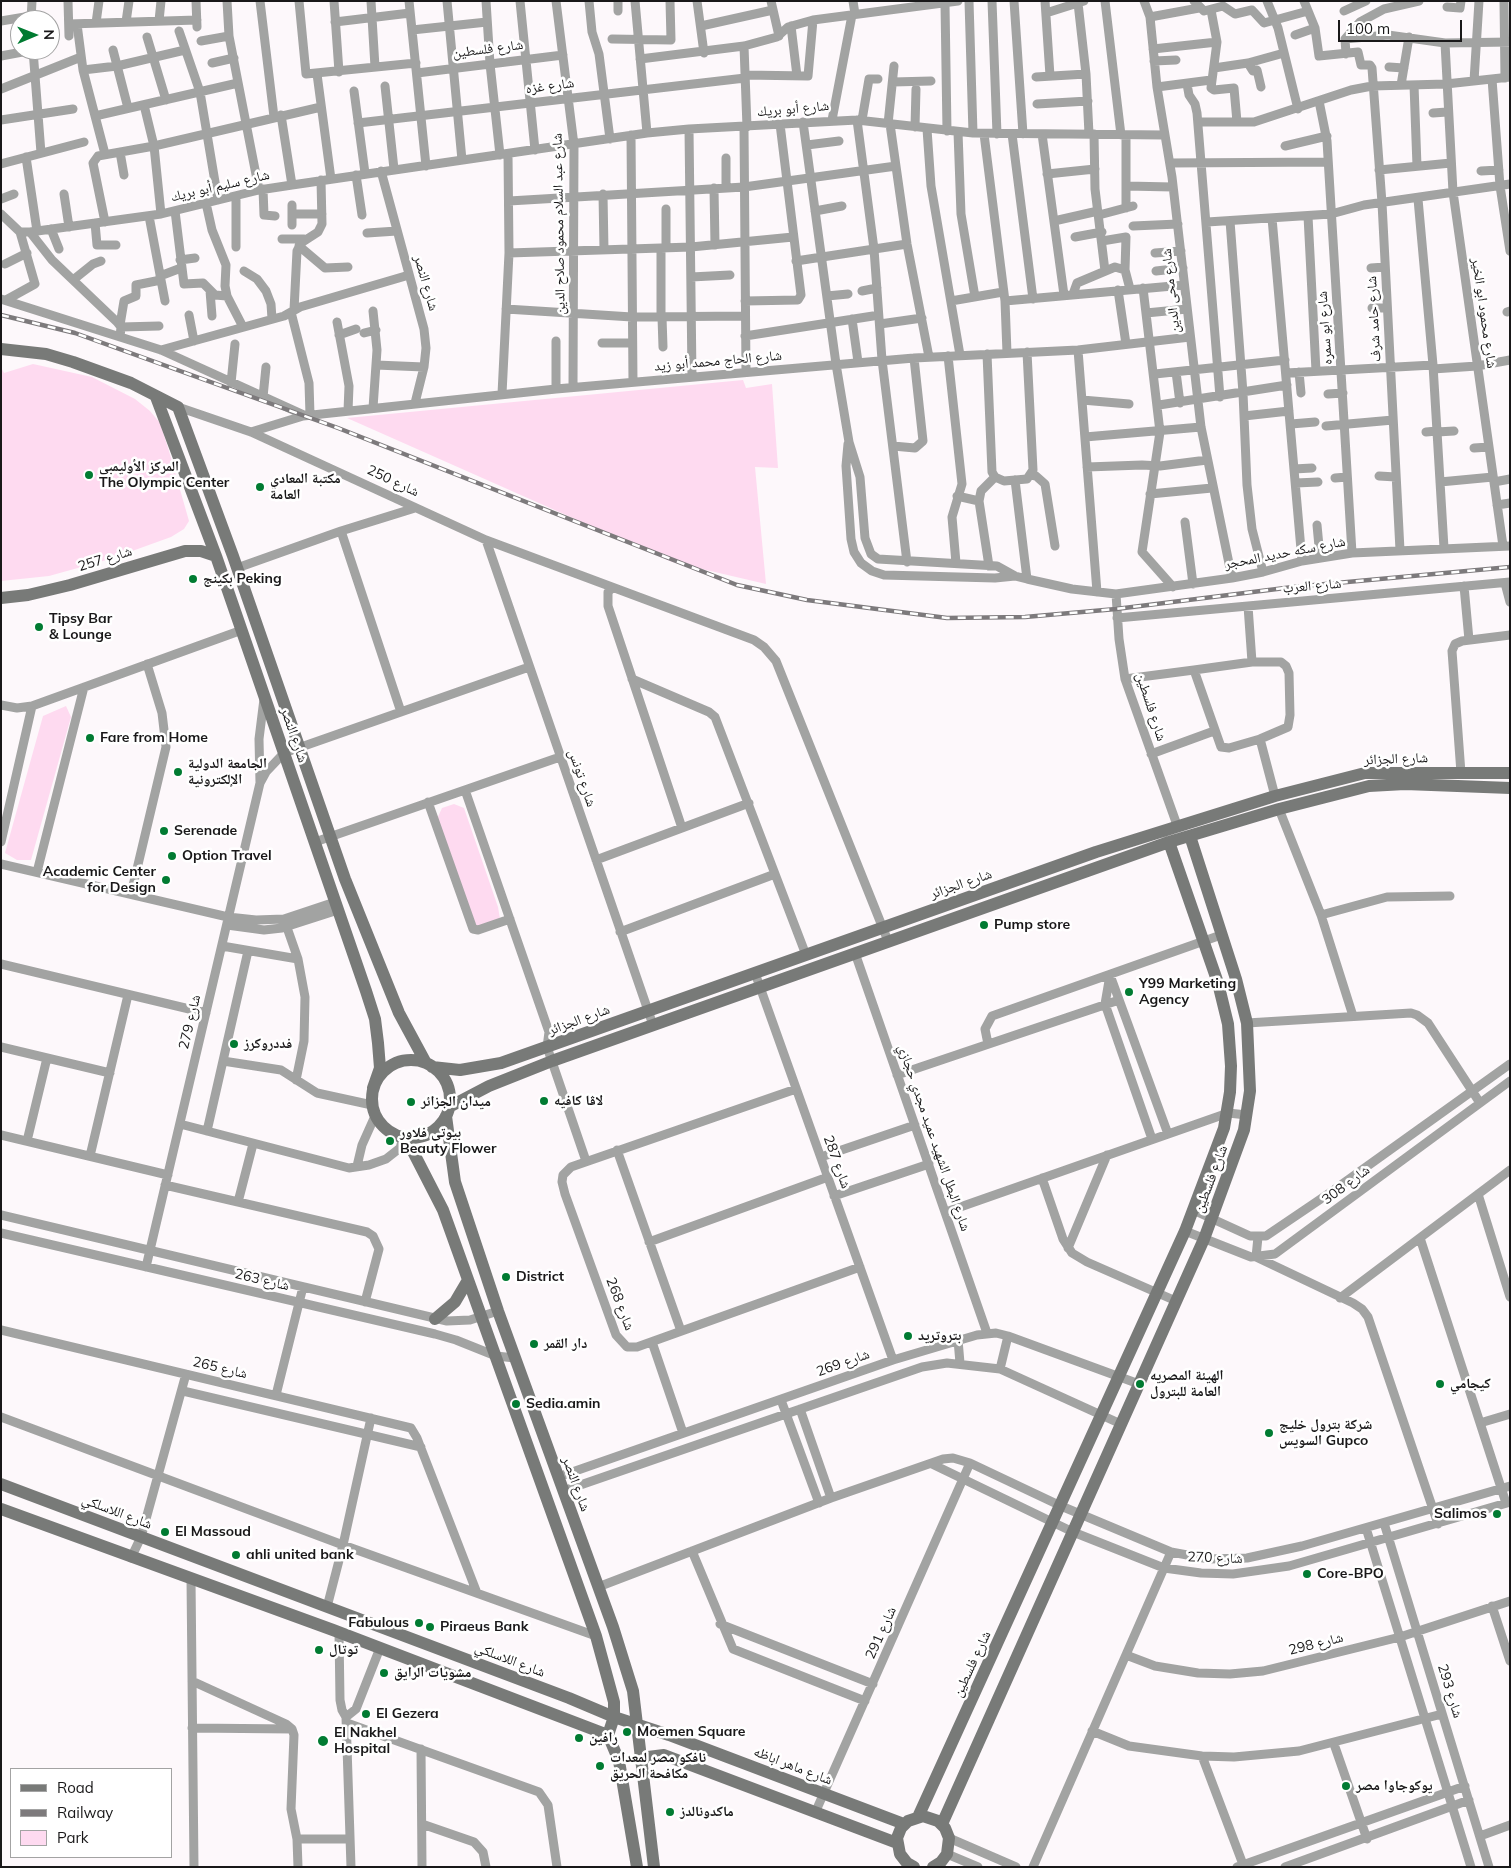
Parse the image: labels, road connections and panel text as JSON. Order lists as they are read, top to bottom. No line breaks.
{"streets":{"street":["شارع فلسطين","شارع غزه","شارع أبو بريك","شارع سليم أبو بريك","شارع عبد السلام محمود صلاح الدين","شارع النصر","شارع محى الدين","شارع محمود ابو الخير","شارع حامد شرف","شارع ابو سمره","شارع الحاج محمد أبو زيد","شارع 250","شارع سكه حديد المحجر","شارع 257","شارع العرب","شارع الجزائر","شارع تونس","شارع 279","شارع البطل الشهيد عميد مجدي حجازي","شارع 287","شارع 308","شارع 263","شارع 268","شارع 269","شارع 265","شارع اللاسلكي","شارع 270","شارع 291","شارع 298","شارع 293","شارع ماهر اباظه"]},"crossings":[["شارع فلسطين","شارع عبد السلام محمود صلاح الدين"],["شارع فلسطين","شارع سكه حديد المحجر"],["شارع فلسطين","شارع العرب"],["شارع فلسطين","شارع الجزائر"],["شارع فلسطين","شارع 269"],["شارع فلسطين","شارع 270"],["شارع غزه","شارع عبد السلام محمود صلاح الدين"],["شارع أبو بريك","شارع سليم أبو بريك"],["شارع أبو بريك","شارع عبد السلام محمود صلاح الدين"],["شارع أبو بريك","شارع محى الدين"],["شارع سليم أبو بريك","شارع النصر"],["شارع عبد السلام محمود صلاح الدين","شارع الحاج محمد أبو زيد"],["شارع النصر","شارع الحاج محمد أبو زيد"],["شارع النصر","شارع 250"],["شارع النصر","شارع 257"],["شارع النصر","شارع الجزائر"],["شارع النصر","شارع 279"],["شارع النصر","شارع 263"],["شارع النصر","شارع 269"],["شارع النصر","شارع 270"],["شارع النصر","شارع ماهر اباظه"],["شارع محى الدين","شارع الحاج محمد أبو زيد"],["شارع محى الدين","شارع سكه حديد المحجر"],["شارع محمود ابو الخير","شارع سكه حديد المحجر"],["شارع حامد شرف","شارع سكه حديد المحجر"],["شارع ابو سمره","شارع سكه حديد المحجر"],["شارع الحاج محمد أبو زيد","شارع 250"],["شارع 250","شارع الجزائر"],["شارع 250","شارع تونس"],["شارع الجزائر","شارع تونس"],["شارع الجزائر","شارع البطل الشهيد عميد مجدي حجازي"],["شارع الجزائر","شارع 287"],["شارع 279","شارع 263"],["شارع البطل الشهيد عميد مجدي حجازي","شارع 269"],["شارع 287","شارع 268"],["شارع 287","شارع 269"],["شارع اللاسلكي","شارع ماهر اباظه"],["شارع 270","شارع 291"],["شارع 270","شارع 293"],["شارع 291","شارع ماهر اباظه"],["شارع 298","شارع 293"]],"places":["المركز الأوليمبى The Olympic Center","مكتبة المعادي العامة","بكينج Peking","Tipsy Bar & Lounge","Fare from Home","الجامعة الدولية الإلكترونية","Serenade","Option Travel","Academic Center for Design","Pump store","Y99 Marketing Agency","فددروكرز","لاڤا كافيه","ميدان الجزائر","بيوتى فلاور Beauty Flower","District","بتروتريد","دار القمر","الهيئة المصريه العامة للبترول","كيجامي","Sedia.amin","شركة بترول خليج السويس Gupco","Salimos","El Massoud","ahli united bank","Core-BPO","Fabulous","Piraeus Bank","توتال","مشويات الرايق","El Gezera","Moemen Square","رافين","El Nakhel Hospital","نافكو مصر لمعدات مكافحة الحريق","يوكوجاوا مصر","ماكدونالدز"],"legend":["Road","Railway","Park"],"scale_bar":"100 m","north":"right"}
